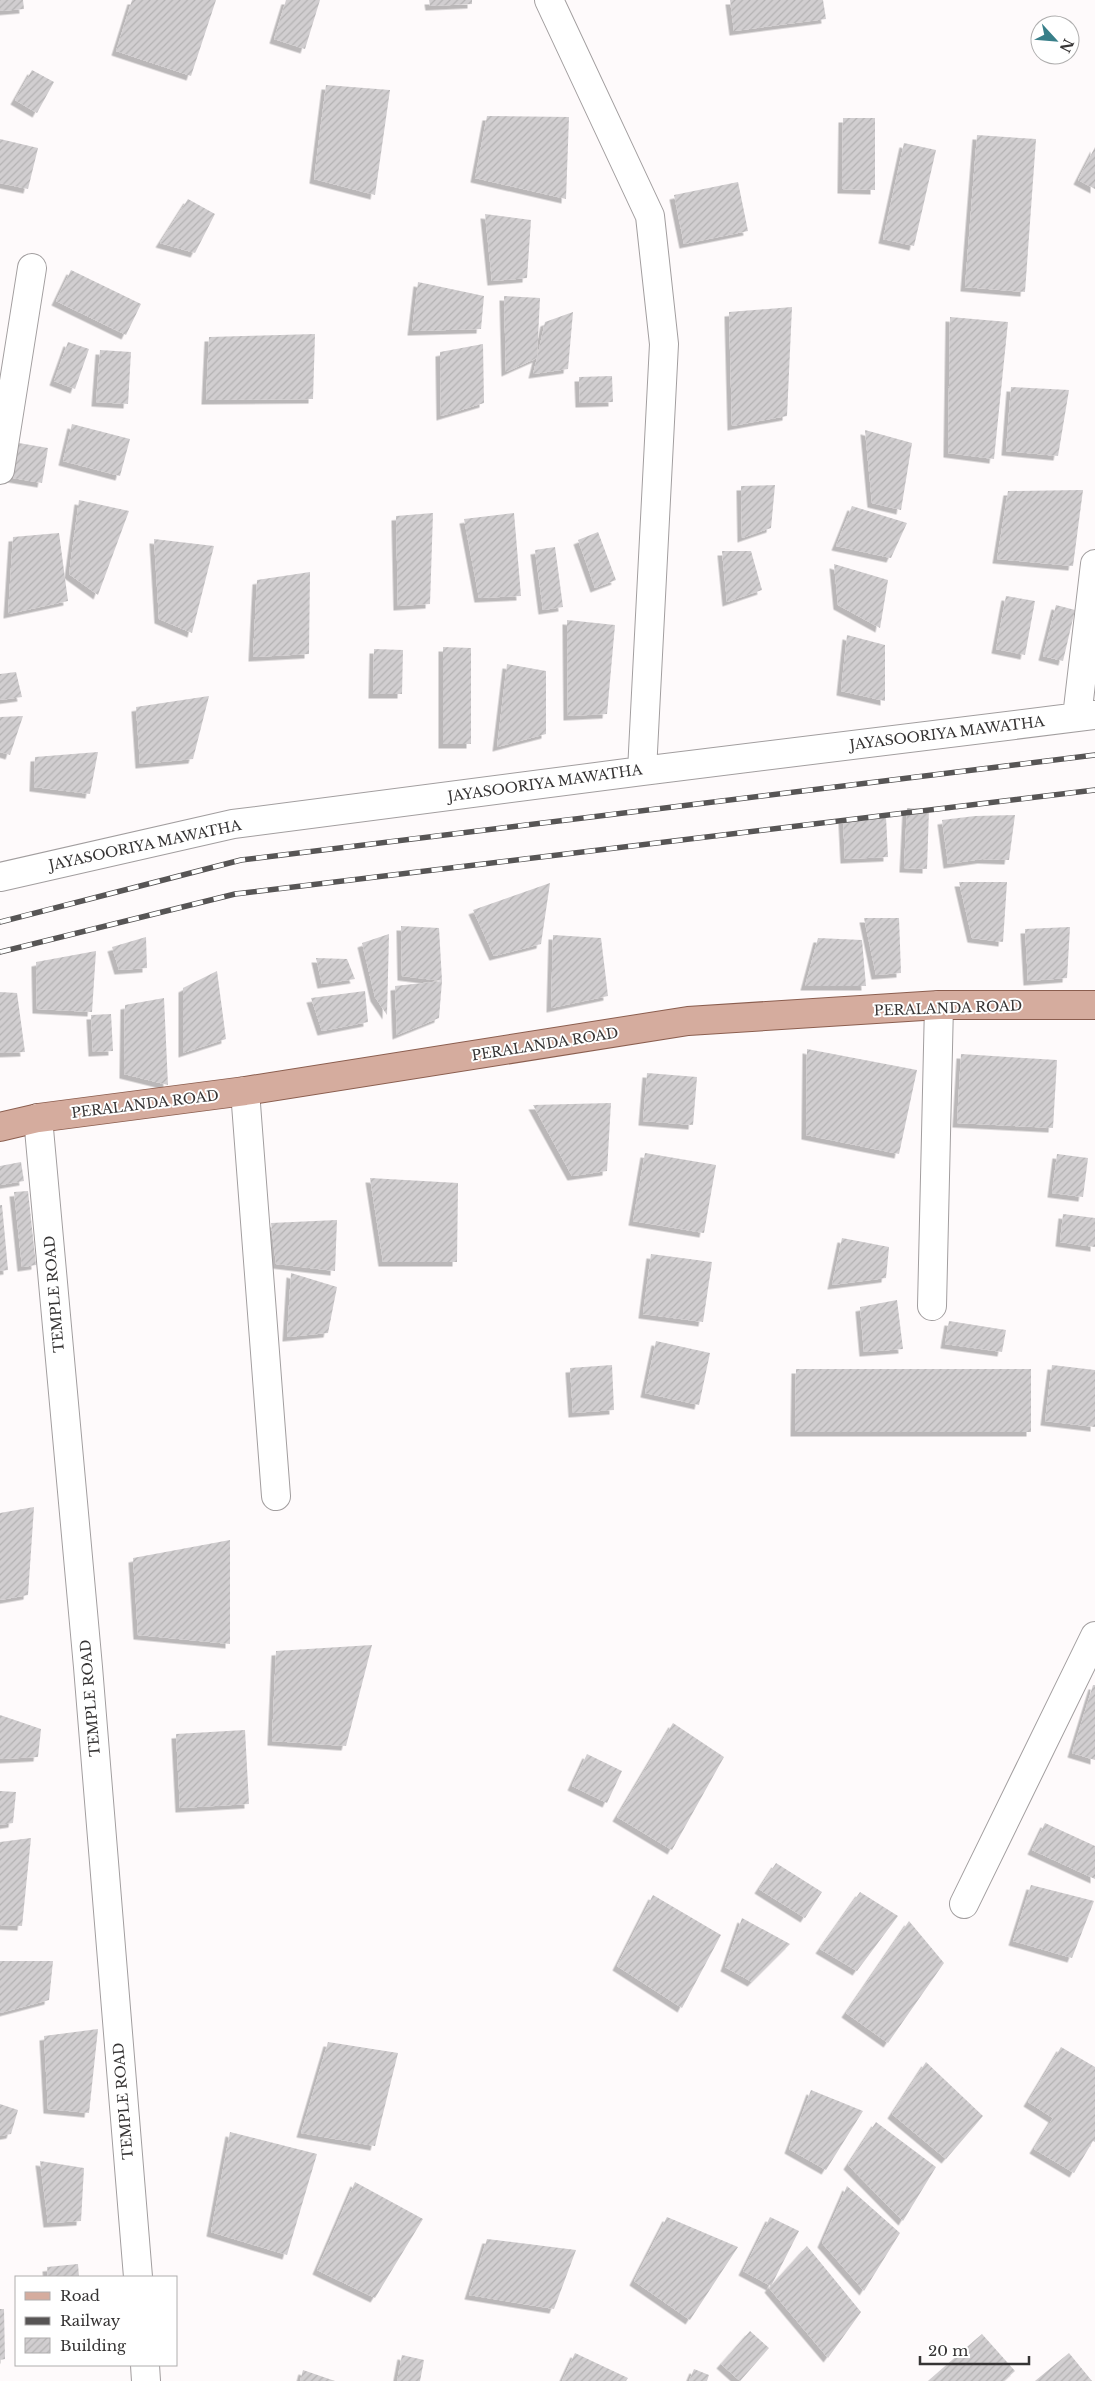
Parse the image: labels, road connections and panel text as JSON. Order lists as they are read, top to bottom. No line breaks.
{"streets":{"main road":["PERALANDA ROAD"],"street":["JAYASOORIYA MAWATHA","TEMPLE ROAD"]},"crossings":[["PERALANDA ROAD","TEMPLE ROAD"]],"legend":["Road","Railway","Building"],"scale_bar":"20 m","north":"bottom right"}
